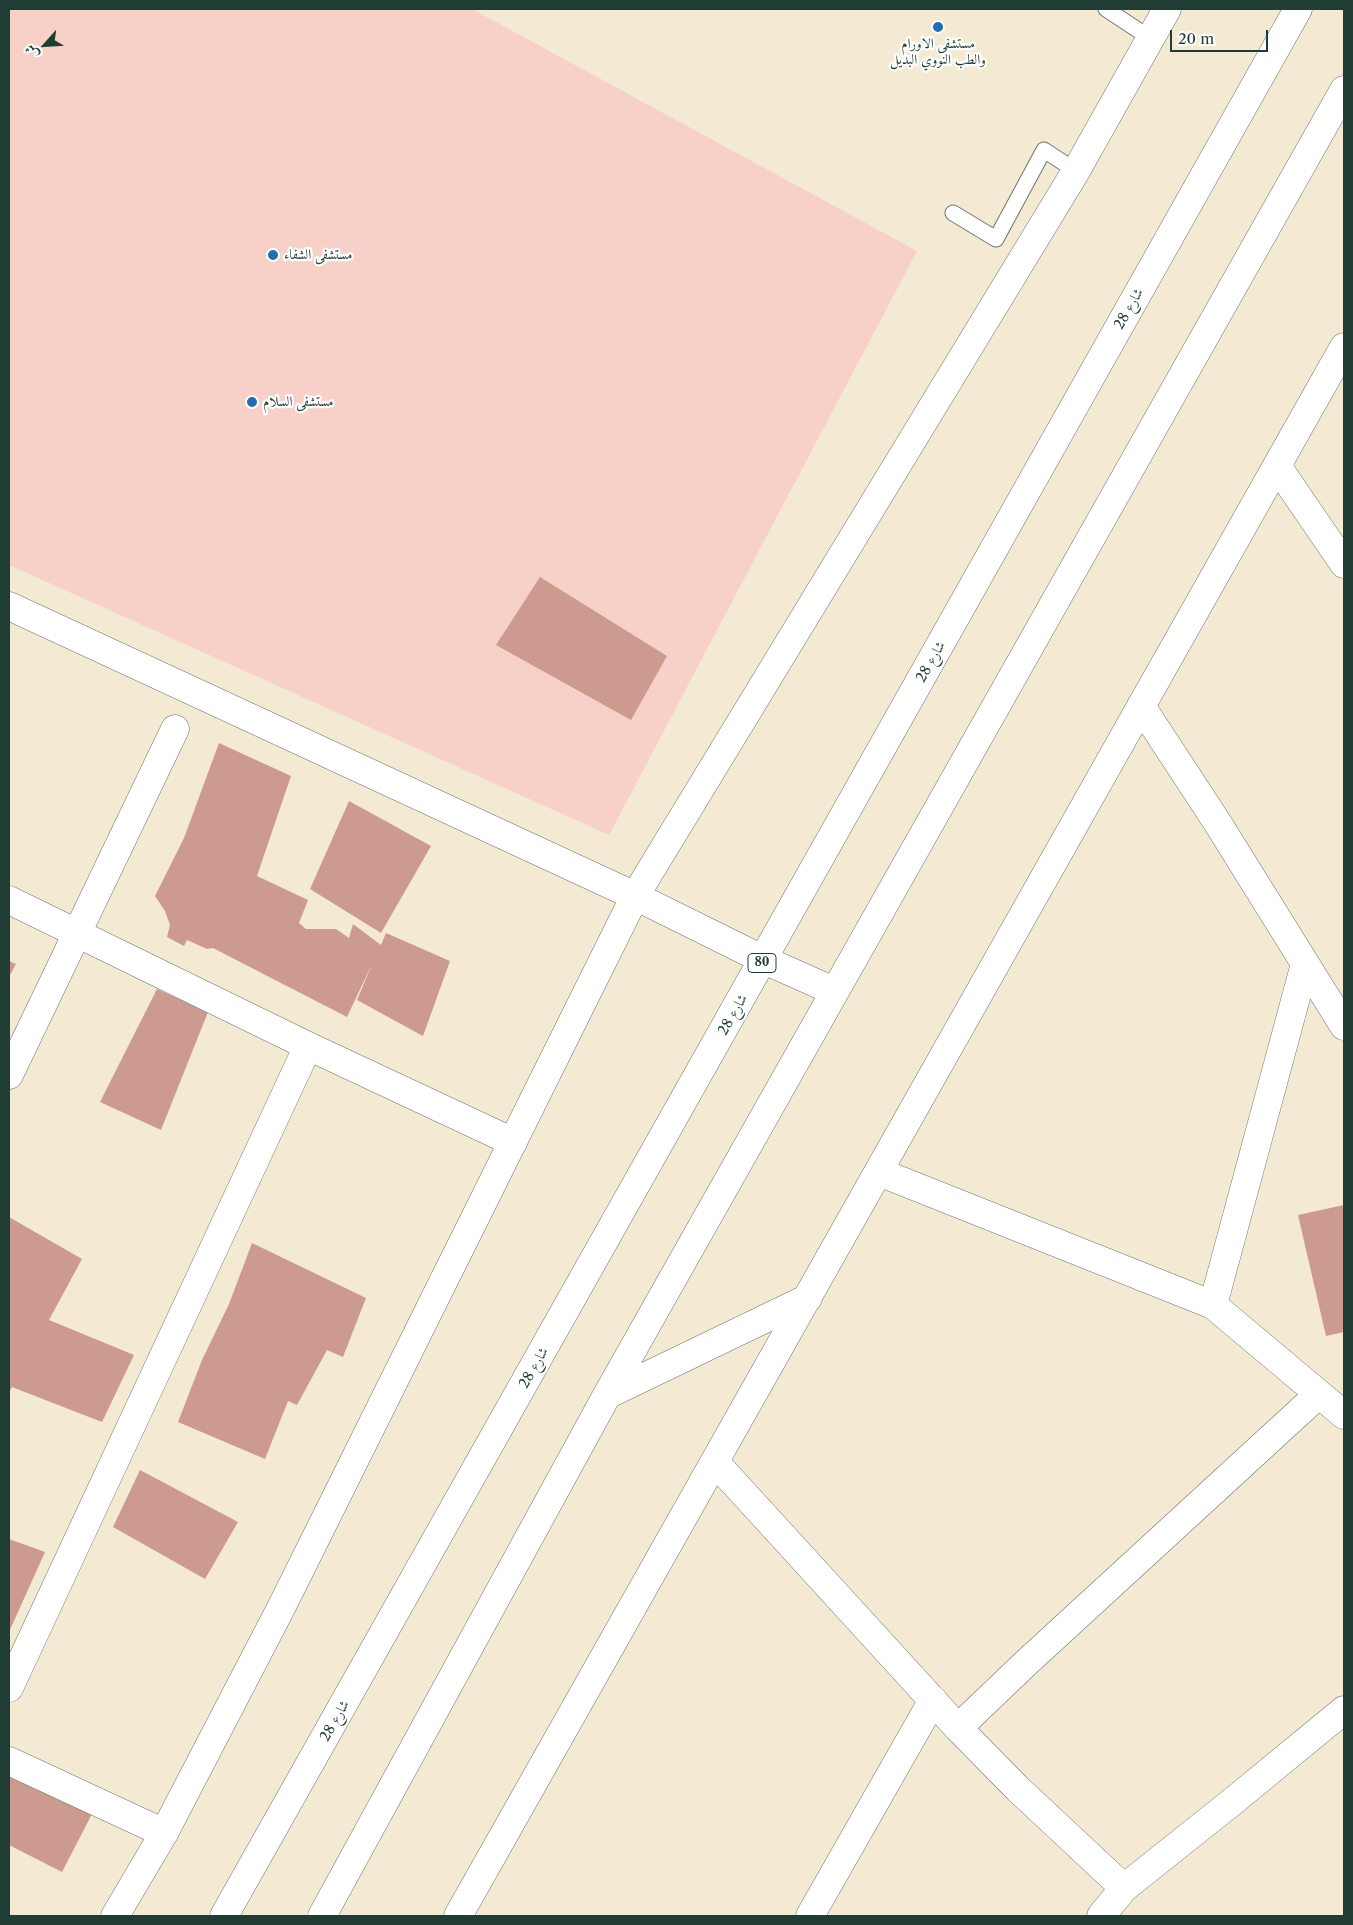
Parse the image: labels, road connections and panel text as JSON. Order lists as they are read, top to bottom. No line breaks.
{"streets":{"main road":["شارع 28","80"]},"places":["مستشفى الاورام والطب النووي البديل","مستشفى الشفاء","مستشفى السلام"],"scale_bar":"20 m","north":"bottom left"}
